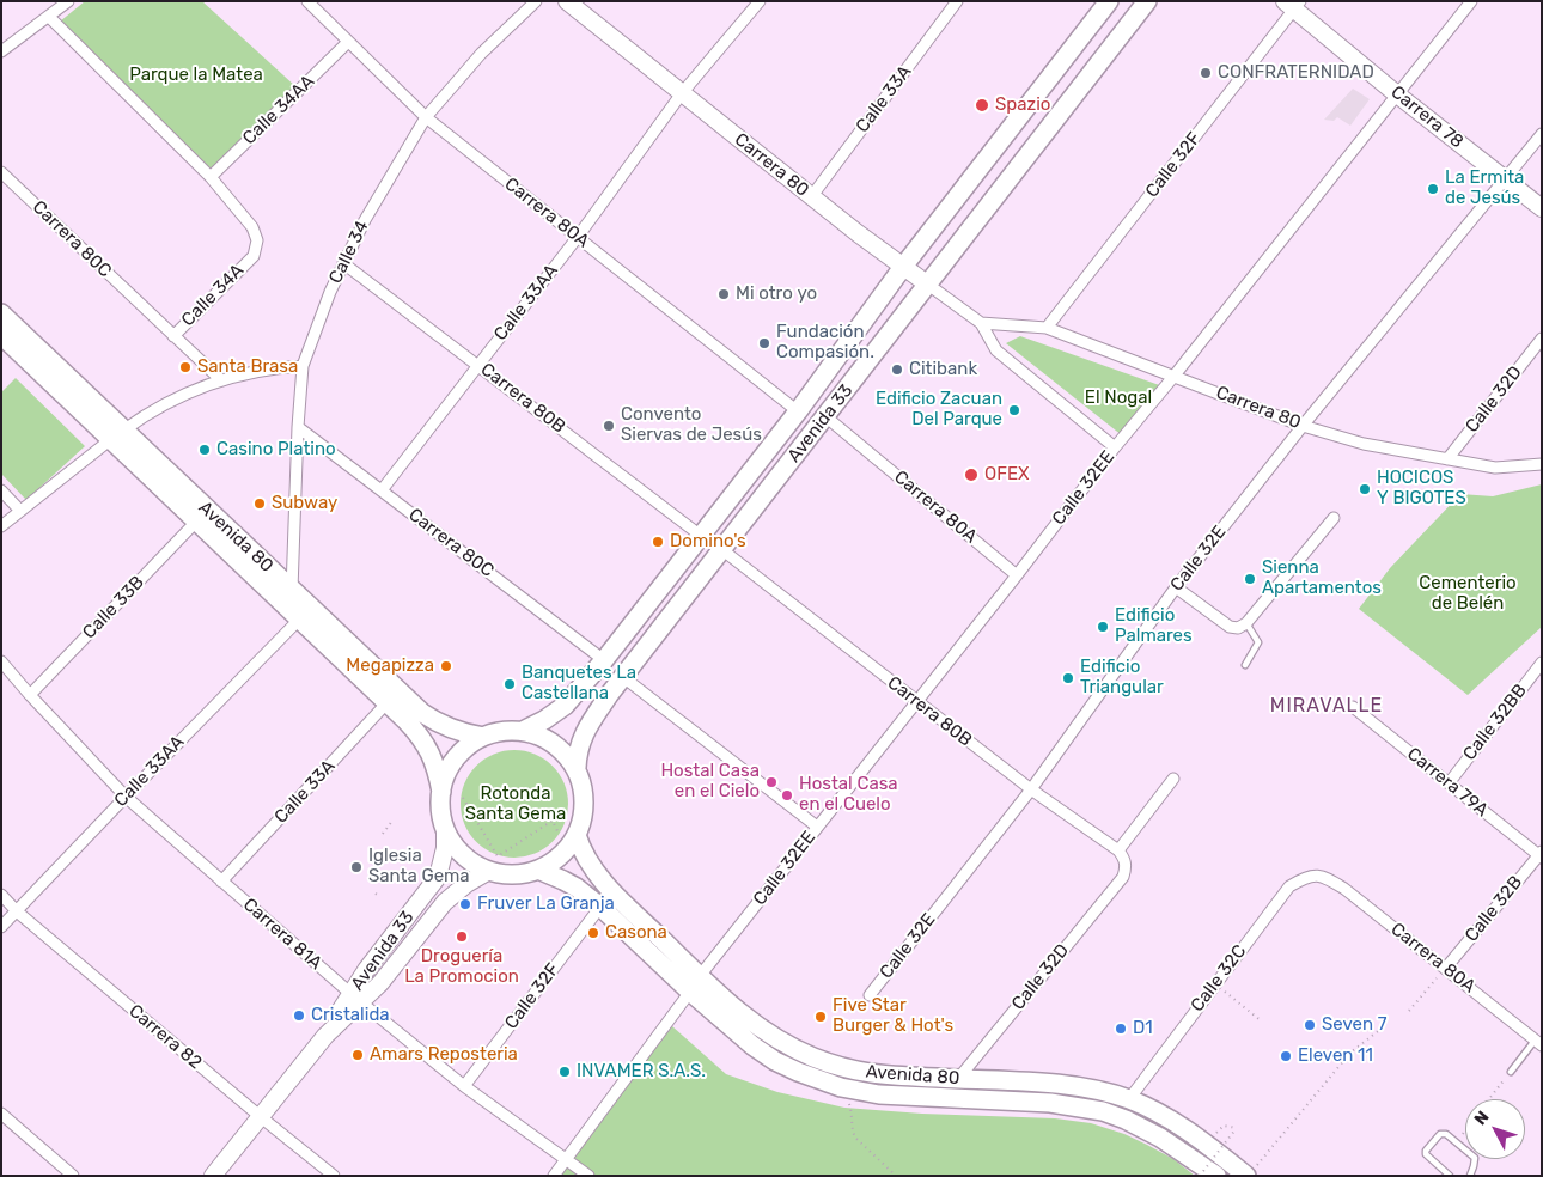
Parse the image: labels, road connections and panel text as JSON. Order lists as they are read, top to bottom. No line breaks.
{"streets":{"main road":["Avenida 33","Avenida 80"],"street":["Calle 33A","Calle 34AA","Carrera 78","Carrera 80","Calle 32F","Carrera 80A","Carrera 80C","Calle 34","Calle 34A","Calle 33AA","Carrera 80B","Calle 32D","Calle 32EE","Calle 32E","Calle 33B","Calle 32BB","Carrera 79A","Calle 32B","Carrera 81A","Calle 32C","Carrera 82"]},"crossings":[["Calle 33A","Carrera 80"],["Calle 33A","Avenida 80"],["Calle 33A","Carrera 81A"],["Calle 34AA","Carrera 80A"],["Calle 34AA","Calle 34A"],["Carrera 78","Calle 32F"],["Carrera 78","Calle 32EE"],["Carrera 78","Calle 32E"],["Carrera 80","Calle 32F"],["Carrera 80","Calle 33AA"],["Carrera 80","Calle 32D"],["Carrera 80","Avenida 33"],["Carrera 80","Calle 32EE"],["Carrera 80","Calle 32E"],["Calle 32F","Avenida 80"],["Calle 32F","Carrera 81A"],["Carrera 80A","Calle 34"],["Carrera 80A","Calle 33AA"],["Carrera 80A","Avenida 33"],["Carrera 80A","Calle 32EE"],["Carrera 80A","Calle 32B"],["Carrera 80A","Calle 32C"],["Carrera 80C","Calle 34A"],["Carrera 80C","Calle 33AA"],["Carrera 80C","Avenida 33"],["Calle 34","Carrera 80B"],["Calle 33AA","Carrera 80B"],["Calle 33AA","Avenida 80"],["Calle 33AA","Carrera 81A"],["Calle 33AA","Carrera 82"],["Carrera 80B","Calle 32D"],["Carrera 80B","Avenida 33"],["Carrera 80B","Calle 32EE"],["Carrera 80B","Calle 32E"],["Calle 32D","Avenida 80"],["Avenida 33","Avenida 80"],["Avenida 33","Carrera 81A"],["Avenida 33","Carrera 82"],["Calle 32EE","Avenida 80"],["Calle 32EE","Carrera 81A"],["Avenida 80","Calle 33B"],["Avenida 80","Calle 32C"],["Calle 33B","Carrera 81A"],["Calle 32BB","Carrera 79A"],["Carrera 79A","Calle 32B"]],"districts":["MIRAVALLE"],"parks":["Parque la Matea","El Nogal","Cementerio de Belén","Rotonda Santa Gema"],"places":["CONFRATERNIDAD","Spazio","La Ermita de Jesús","Mi otro yo","Fundación Compasión.","Santa Brasa","Citibank","Edificio Zacuan Del Parque","Convento Siervas de Jesús","Casino Platino","OFEX","HOCICOS Y BIGOTES","Subway","Domino's","Sienna Apartamentos","Edificio Palmares","Megapizza","Edificio Triangular","Banquetes La Castellana","Hostal Casa en el Cielo","Hostal Casa en el Cuelo","Iglesia Santa Gema","Fruver La Granja","Casona","Droguería La Promocion","Cristalida","Five Star Burger & Hot's","Seven 7","D1","Amars Reposteria","Eleven 11","INVAMER S.A.S."],"north":"top left"}
